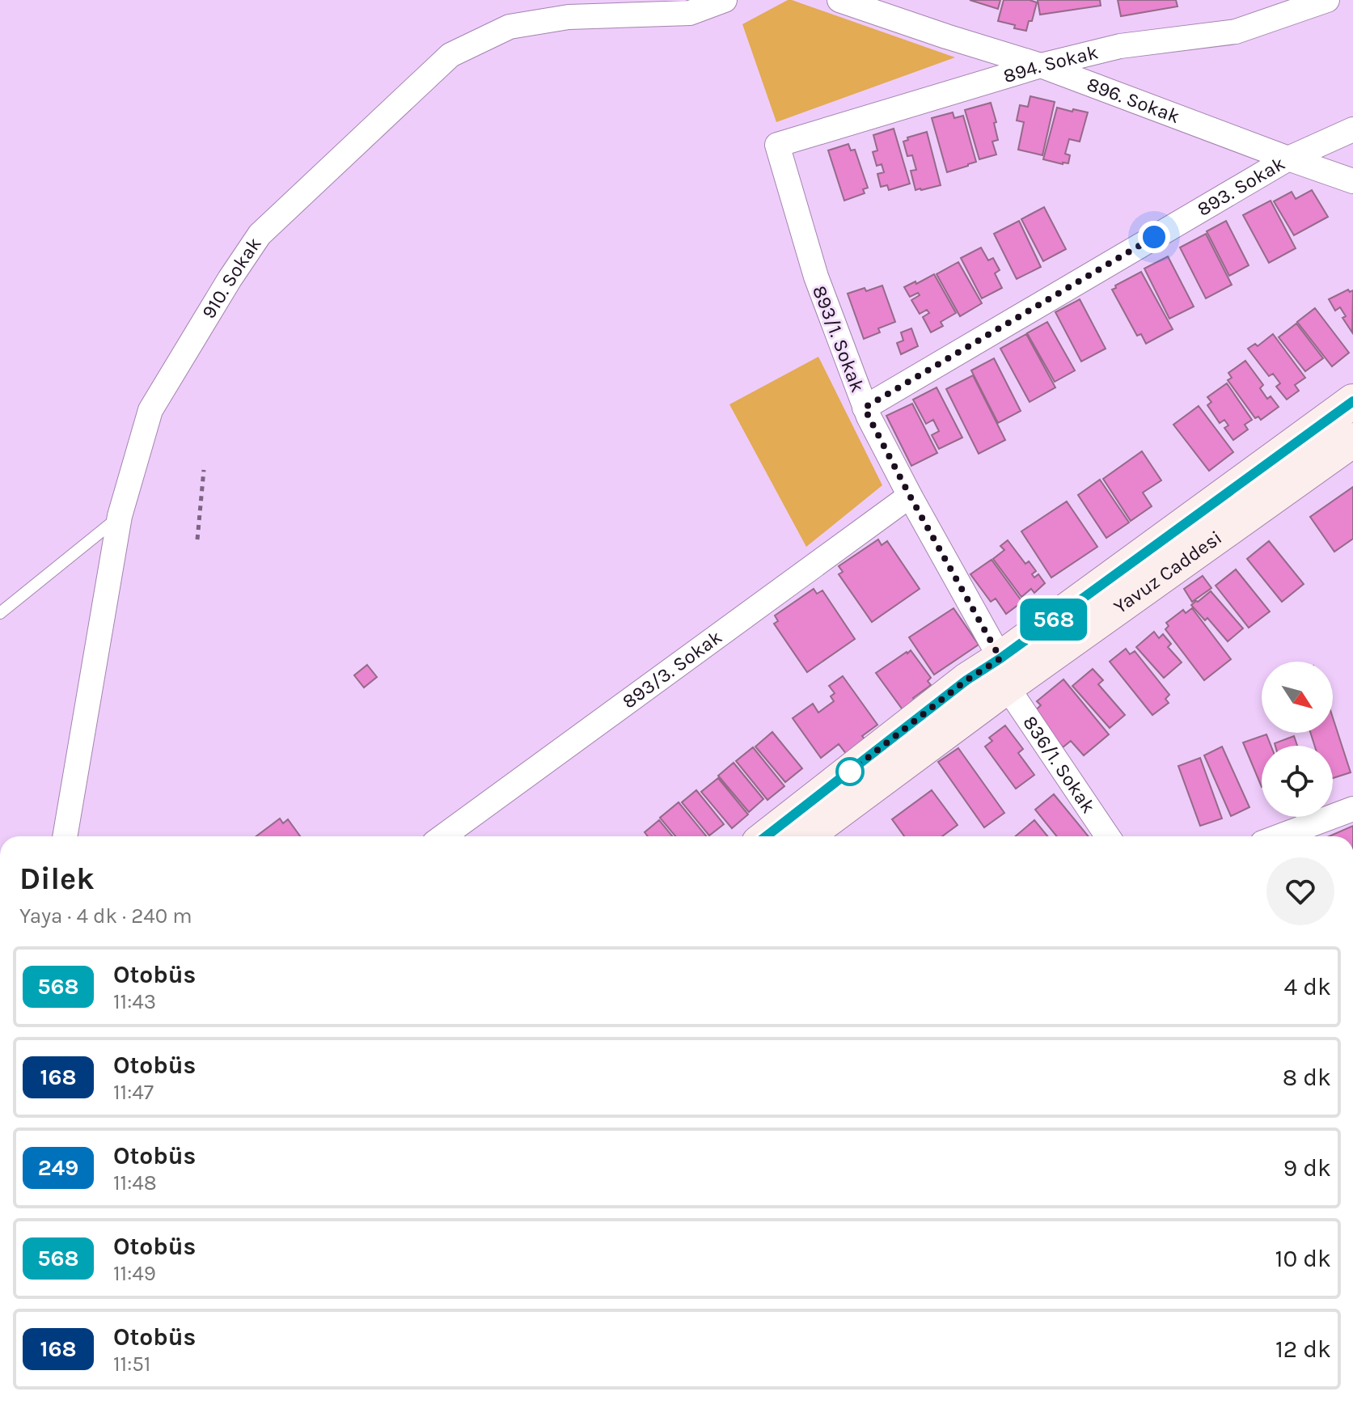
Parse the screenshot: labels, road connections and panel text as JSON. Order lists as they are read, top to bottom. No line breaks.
{"streets":{"main road":["Yavuz Caddesi"],"street":["894. Sokak","896. Sokak","893. Sokak","910. Sokak","893/1. Sokak","893/3. Sokak","836/1. Sokak"]},"crossings":[["894. Sokak","896. Sokak"],["894. Sokak","893/1. Sokak"],["896. Sokak","893. Sokak"],["893. Sokak","893/1. Sokak"],["893/1. Sokak","Yavuz Caddesi"],["893/1. Sokak","893/3. Sokak"],["893/1. Sokak","836/1. Sokak"],["Yavuz Caddesi","836/1. Sokak"]],"lines":["bus line 568"],"north":"bottom right","page":{"on_map":"568","heading":["Dilek","Yaya · 4 dk · 240 m"],"list":[{"mark":"568","name":"Otobüs","note":"11:43","value":"4 dk"},{"mark":"168","name":"Otobüs","note":"11:47","value":"8 dk"},{"mark":"249","name":"Otobüs","note":"11:48","value":"9 dk"},{"mark":"568","name":"Otobüs","note":"11:49","value":"10 dk"},{"mark":"168","name":"Otobüs","note":"11:51","value":"12 dk"}]}}
